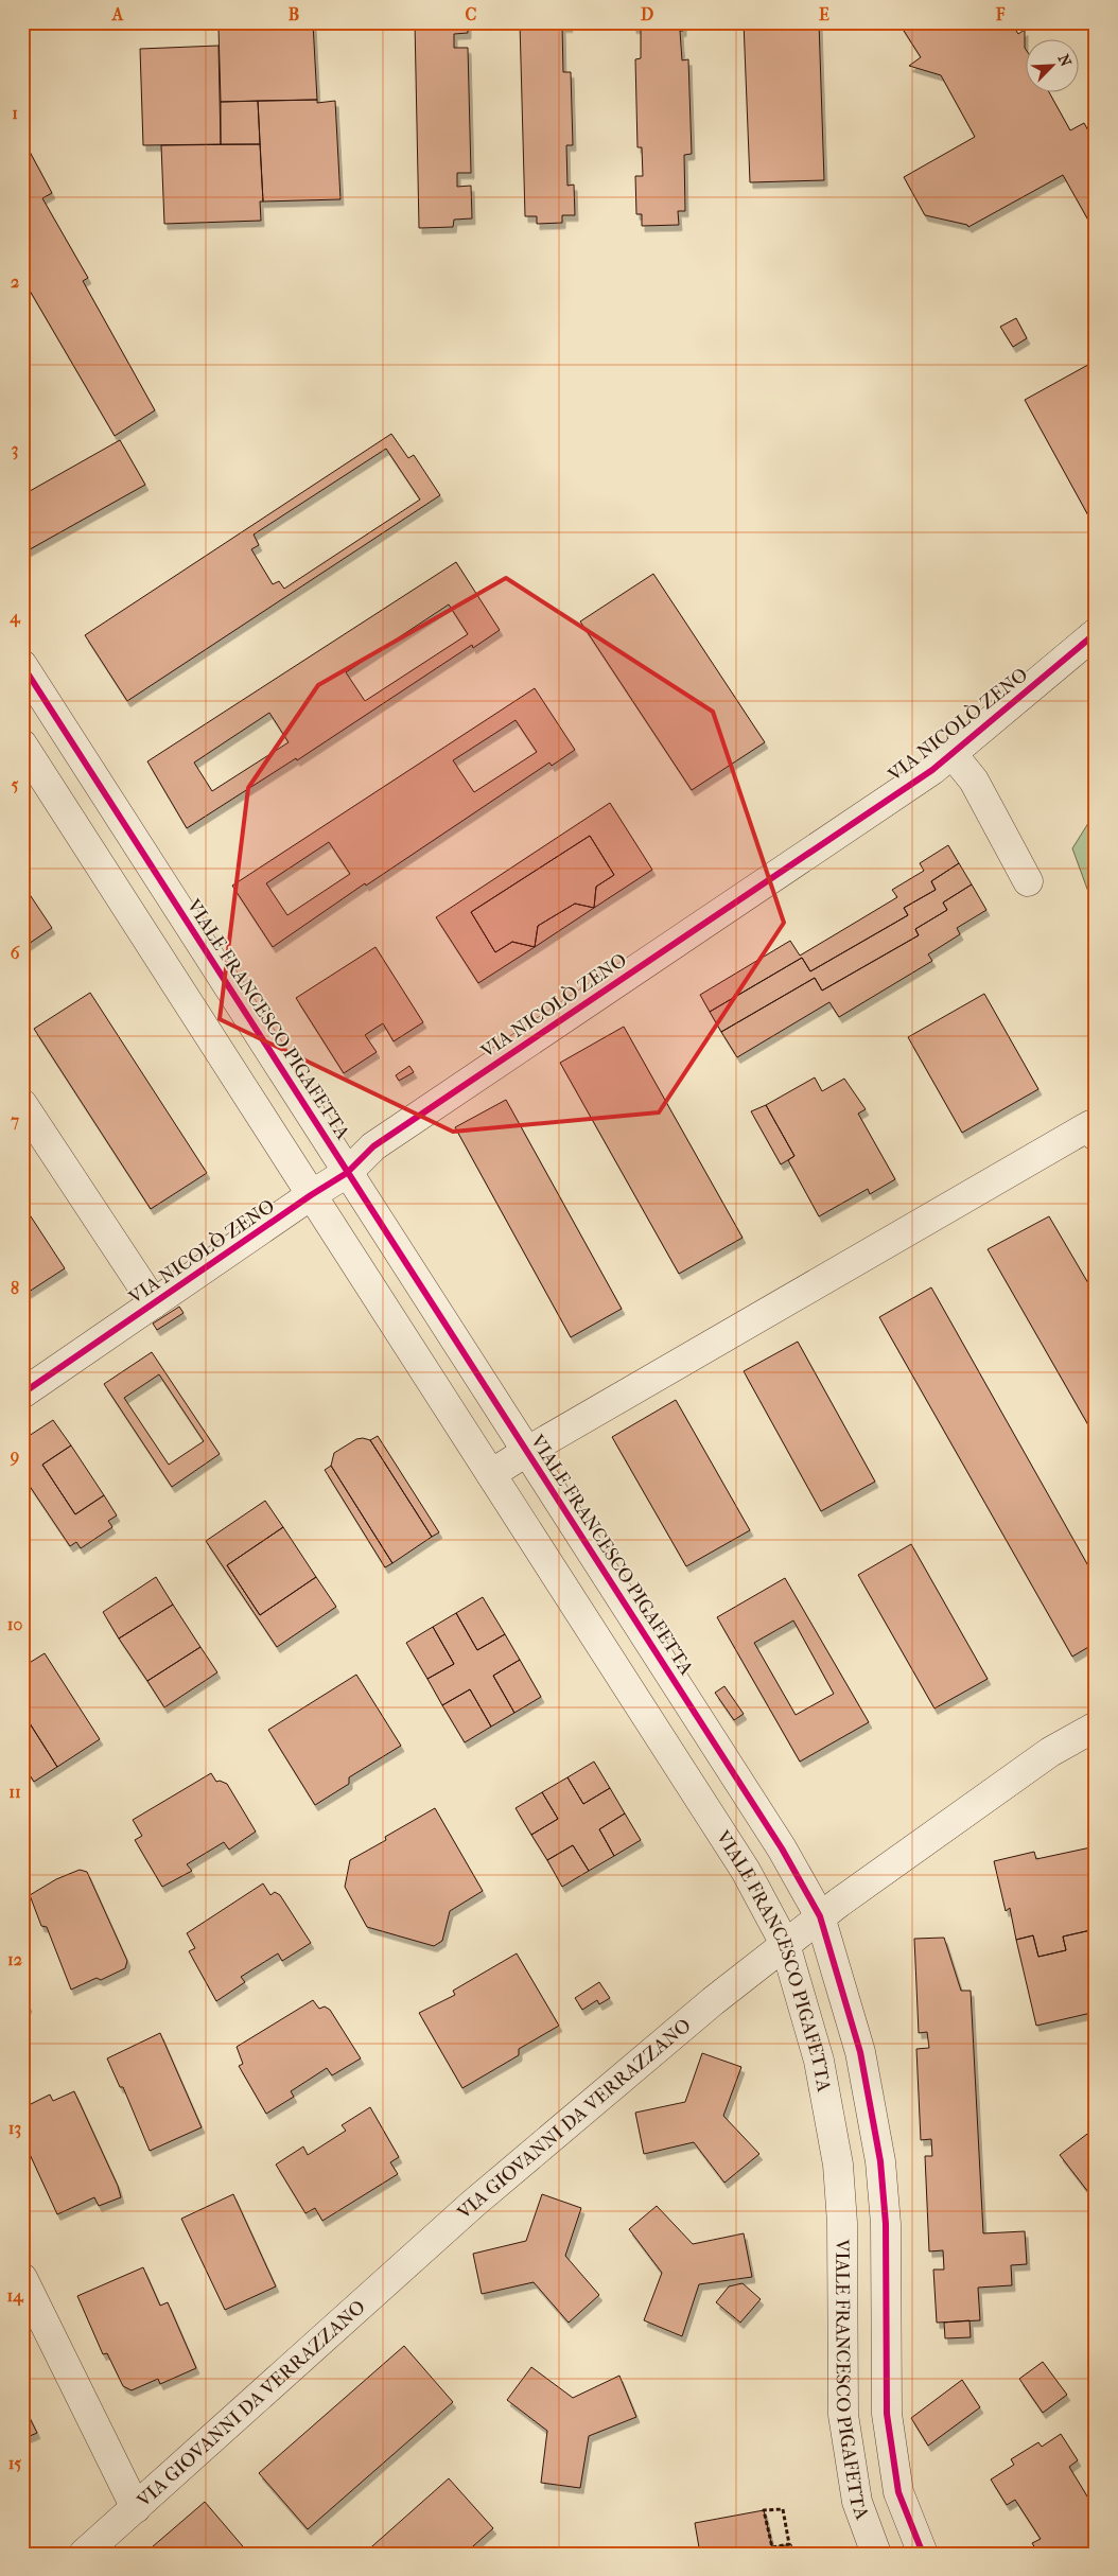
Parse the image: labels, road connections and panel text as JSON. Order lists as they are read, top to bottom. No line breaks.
{"streets":{"street":["VIA NICOLÒ ZENO","VIALE FRANCESCO PIGAFETTA","VIA GIOVANNI DA VERRAZZANO"]},"crossings":[["VIA NICOLÒ ZENO","VIALE FRANCESCO PIGAFETTA"],["VIALE FRANCESCO PIGAFETTA","VIA GIOVANNI DA VERRAZZANO"]],"north":"top right","grid":{"columns":["A","B","C","D","E","F"],"rows":["1","2","3","4","5","6","7","8","9","10","11","12","13","14","15"]}}
